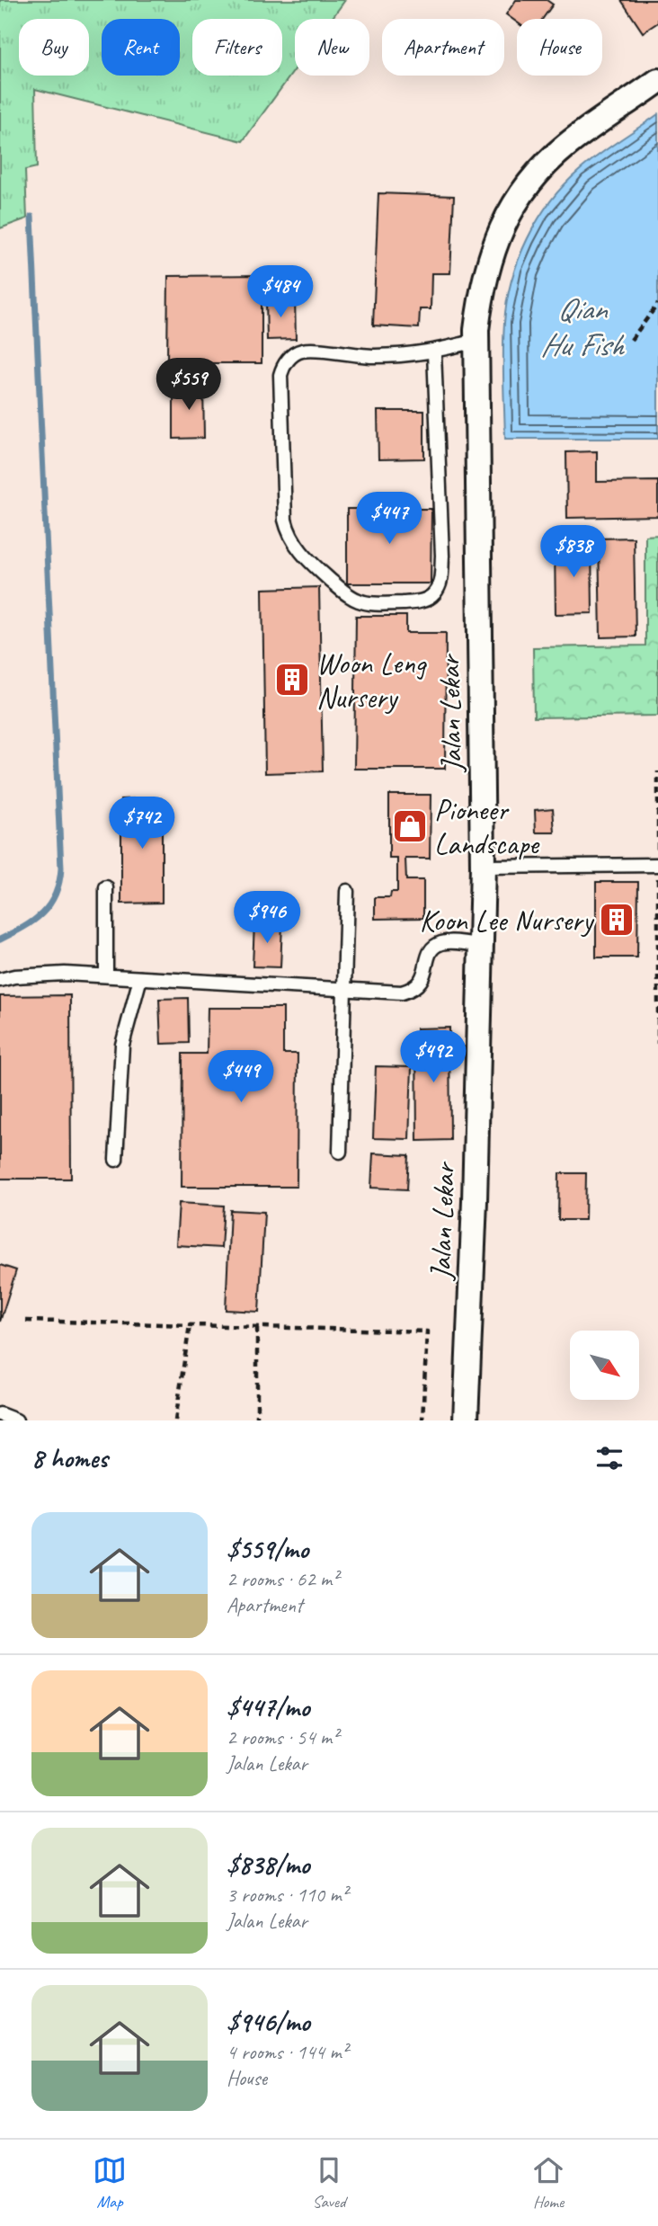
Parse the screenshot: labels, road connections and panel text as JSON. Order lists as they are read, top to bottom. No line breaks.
{"streets":{"street":["Jalan Lekar"]},"water":["Qian Hu Fish"],"places":{"building":["Woon Leng Nursery","Koon Lee Nursery"],"shop":["Pioneer Landscape"]},"north":"bottom right","page":{"chip":["Buy","Rent","Filters","New","Apartment","House"],"price":["$484","$559","$447","$838","$742","$946","$492","$449"],"heading":"8 homes","list":[{"name":"$559/mo","note":"2 rooms · 62 m² · Apartment"},{"name":"$447/mo","note":"2 rooms · 54 m² · Jalan Lekar"},{"name":"$838/mo","note":"3 rooms · 110 m² · Jalan Lekar"},{"name":"$946/mo","note":"4 rooms · 144 m² · House"}],"tabs":["Map","Saved","Home"]}}
